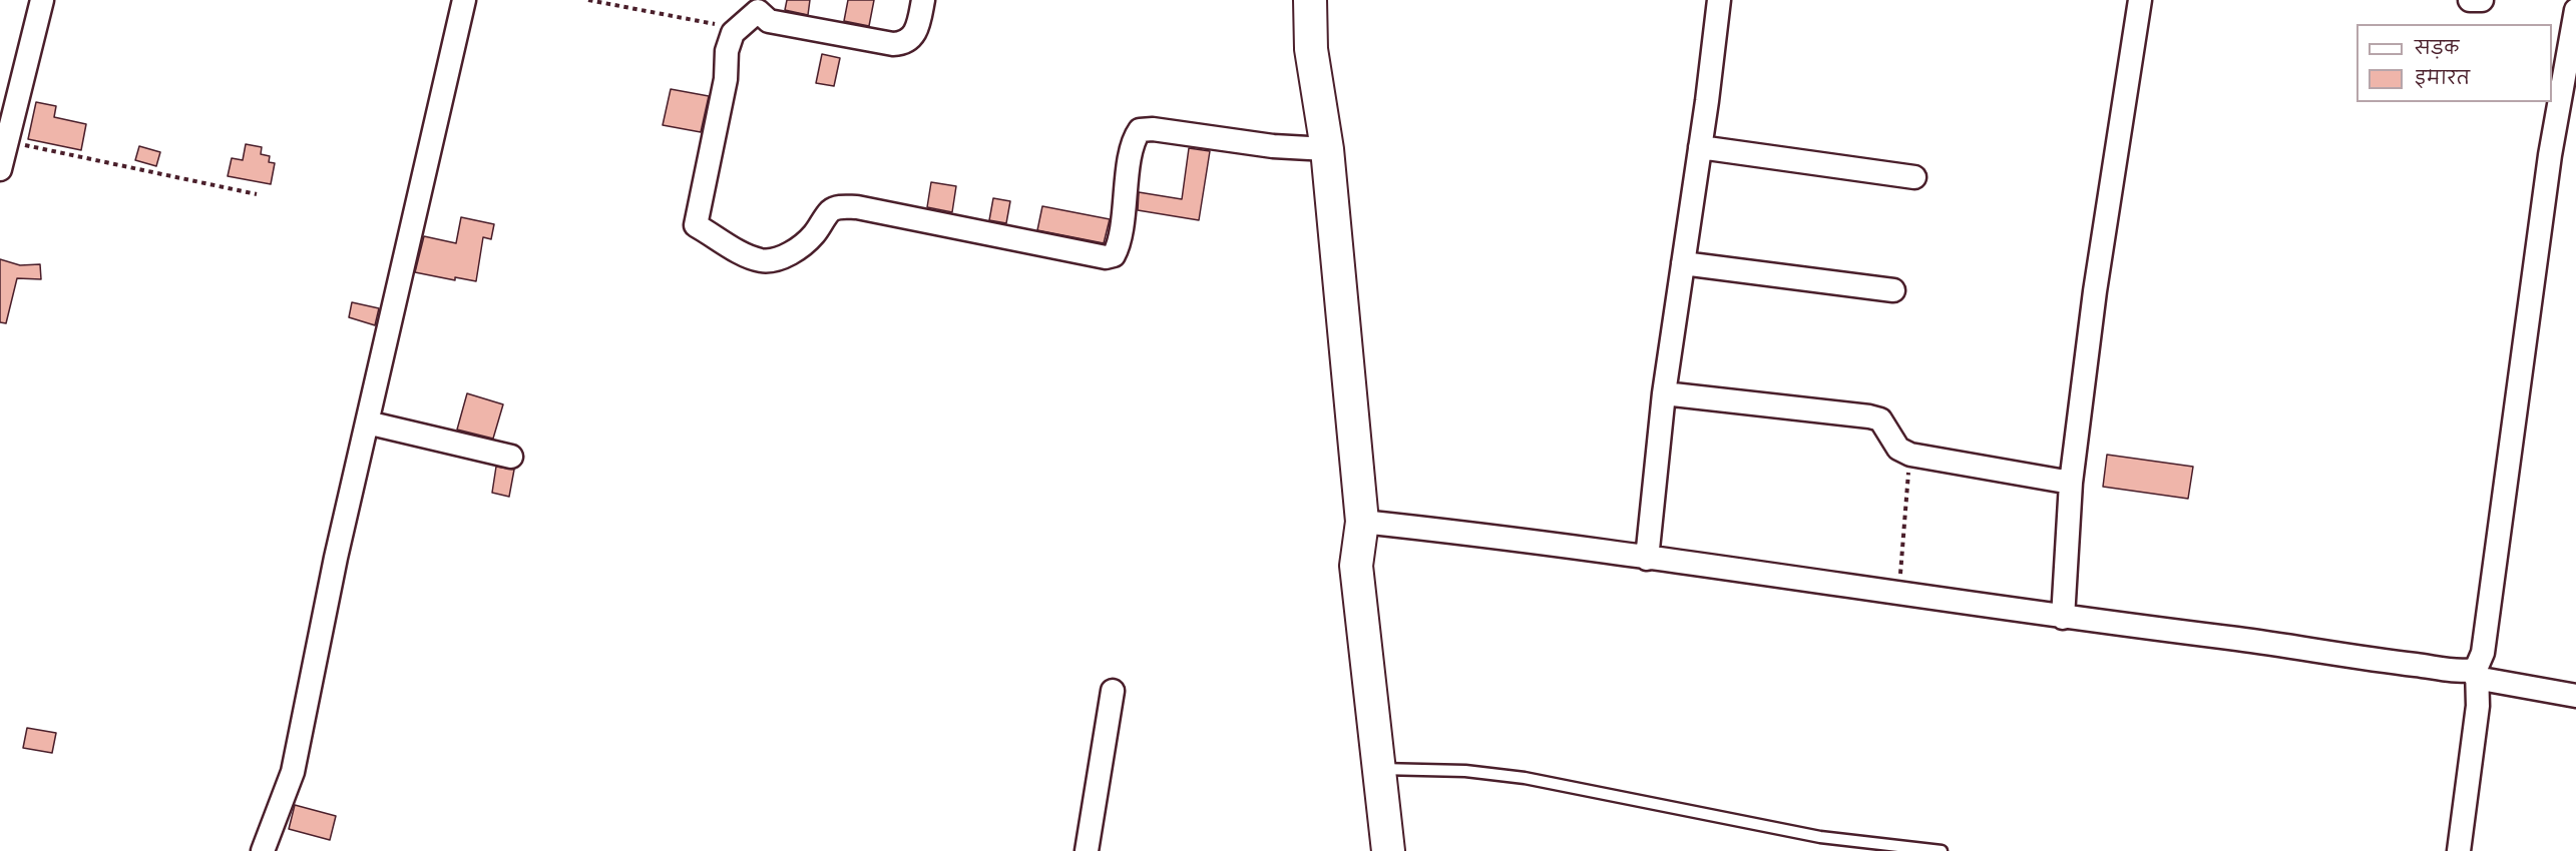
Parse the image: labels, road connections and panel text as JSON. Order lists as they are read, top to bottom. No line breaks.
{"legend":["सड़क","इमारत"]}
